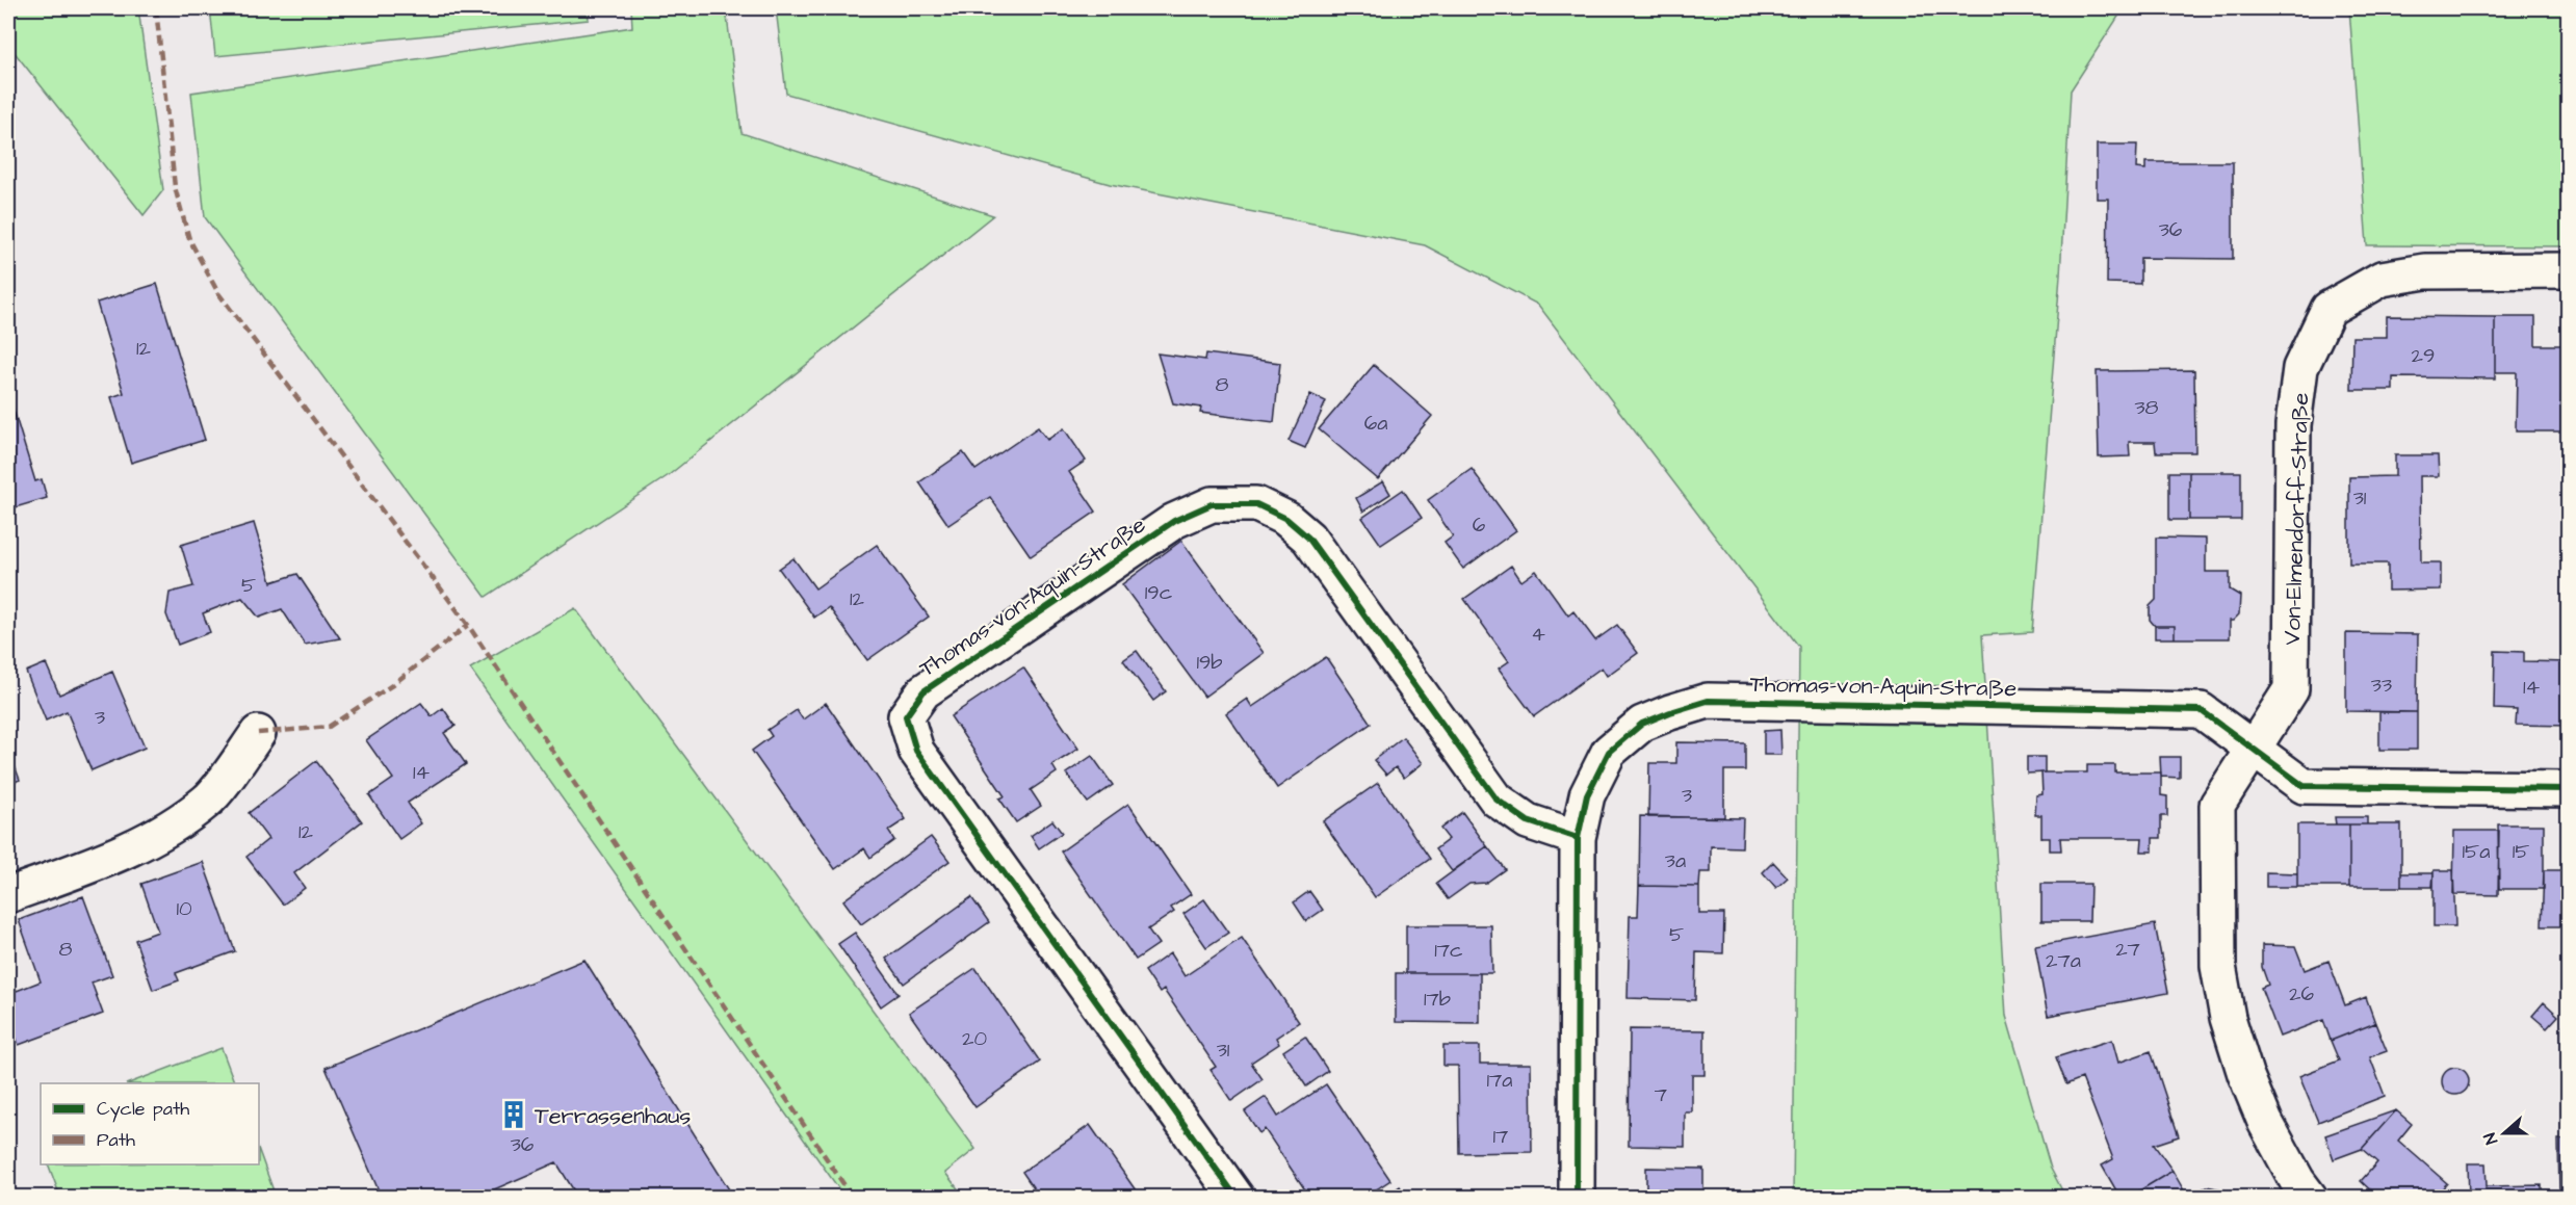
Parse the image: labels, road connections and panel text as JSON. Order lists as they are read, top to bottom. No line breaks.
{"streets":{"street":["Von-Elmendorff-Straße","Thomas-von-Aquin-Straße"]},"crossings":[["Von-Elmendorff-Straße","Thomas-von-Aquin-Straße"]],"places":{"building":["Terrassenhaus"]},"house_numbers":["36","12","29","8","38","6a","31","6","5","19c","12","4","19b","33","14","3","14","3","12","15a","15","3a","10","5","8","27","17c","27a","26","17b","20","31","17a","7","17","36"],"legend":["Cycle path","Path"],"north":"left"}
